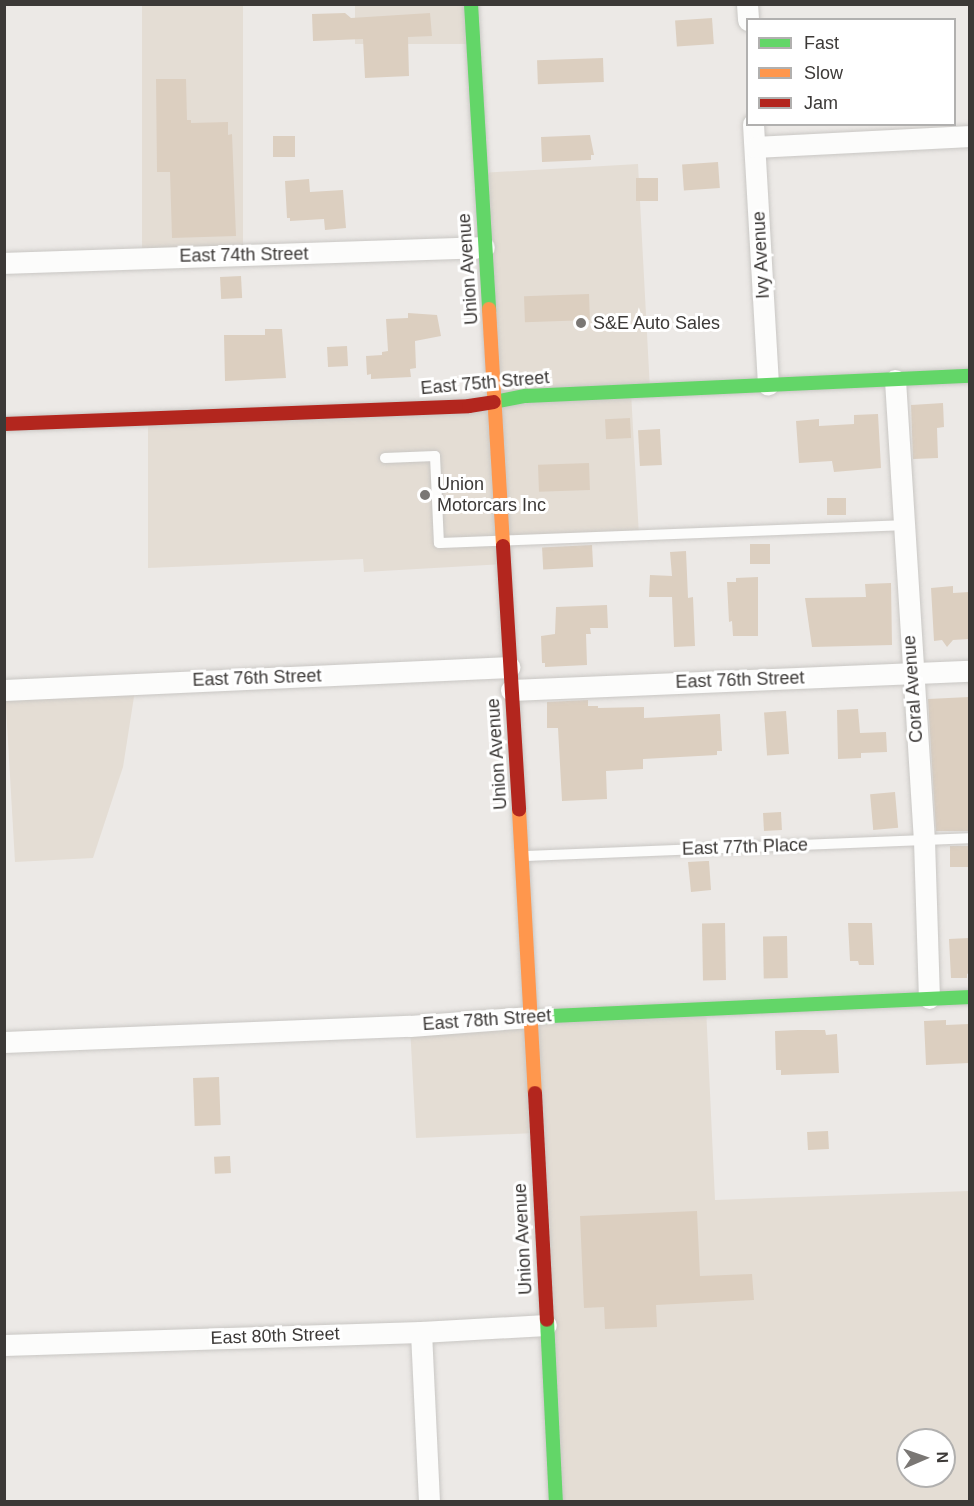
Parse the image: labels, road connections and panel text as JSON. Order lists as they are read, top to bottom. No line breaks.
{"streets":{"main road":["Union Avenue","East 75th Street","East 78th Street"],"street":["East 74th Street","Ivy Avenue","East 76th Street","Coral Avenue","East 80th Street"],"lane":["East 77th Place"]},"crossings":[["East 74th Street","Union Avenue"],["Ivy Avenue","East 75th Street"],["Union Avenue","East 75th Street"],["Union Avenue","East 76th Street"],["Union Avenue","East 77th Place"],["Union Avenue","East 78th Street"],["Union Avenue","East 80th Street"],["East 75th Street","Coral Avenue"],["East 76th Street","Coral Avenue"],["Coral Avenue","East 77th Place"],["Coral Avenue","East 78th Street"]],"places":["S&E Auto Sales","Union Motorcars Inc"],"legend":["Fast","Slow","Jam"],"north":"right"}
